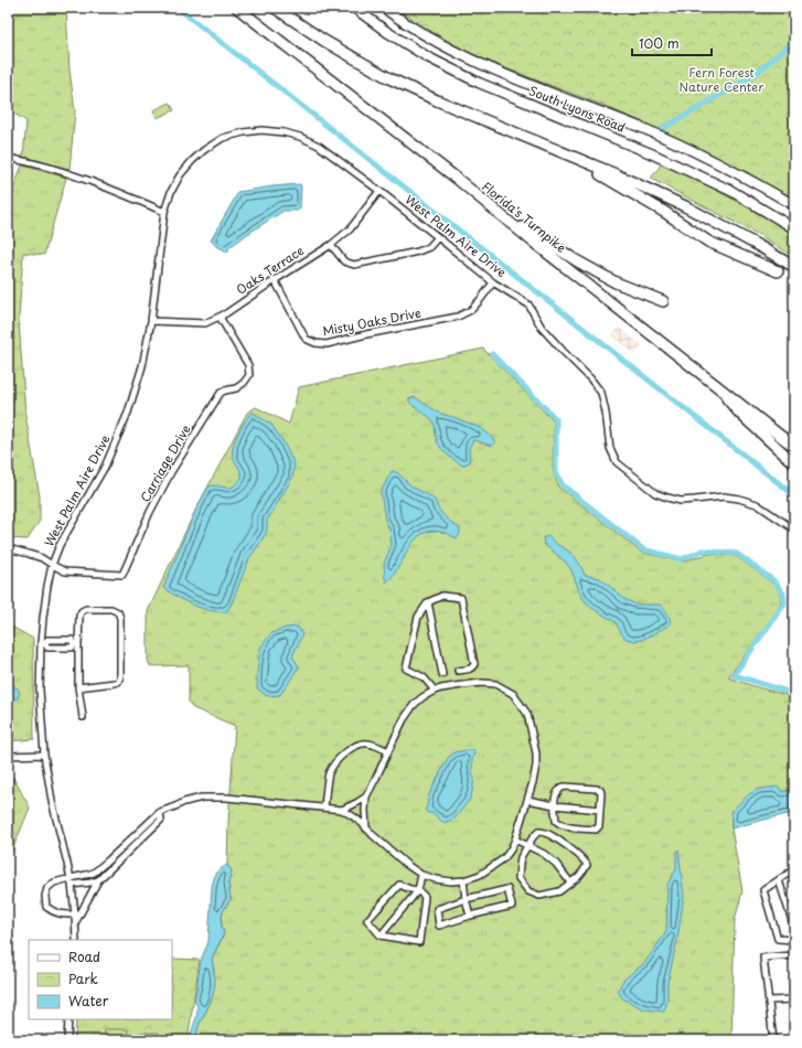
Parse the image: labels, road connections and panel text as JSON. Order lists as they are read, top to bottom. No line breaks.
{"streets":{"highway":["Florida's Turnpike"],"main road":["South Lyons Road"],"street":["West Palm Aire Drive","Oaks Terrace","Misty Oaks Drive","Carriage Drive"]},"crossings":[["West Palm Aire Drive","Oaks Terrace"],["West Palm Aire Drive","Misty Oaks Drive"],["West Palm Aire Drive","Carriage Drive"],["Oaks Terrace","Misty Oaks Drive"],["Oaks Terrace","Carriage Drive"]],"parks":["Fern Forest Nature Center"],"legend":["Road","Park","Water"],"scale_bar":"100 m"}
